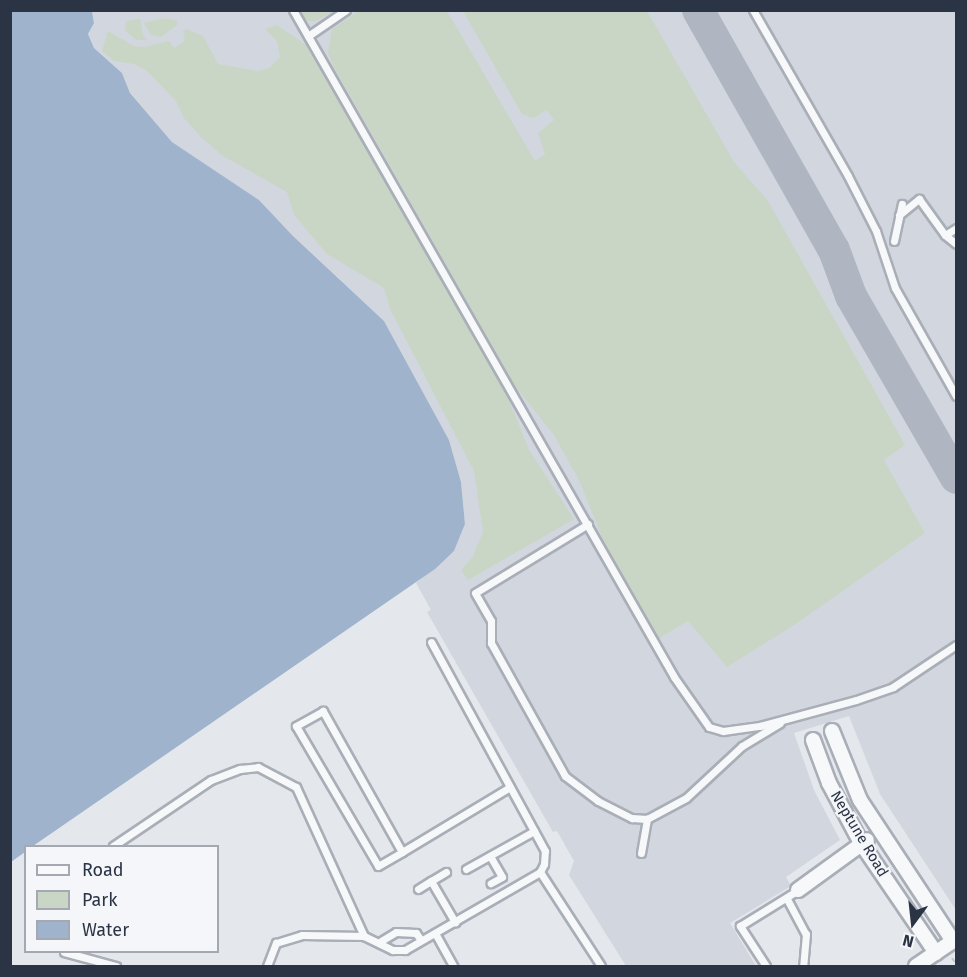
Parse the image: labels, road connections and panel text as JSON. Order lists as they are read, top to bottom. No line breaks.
{"streets":{"street":["Neptune Road"]},"legend":["Road","Park","Water"],"north":"bottom"}
